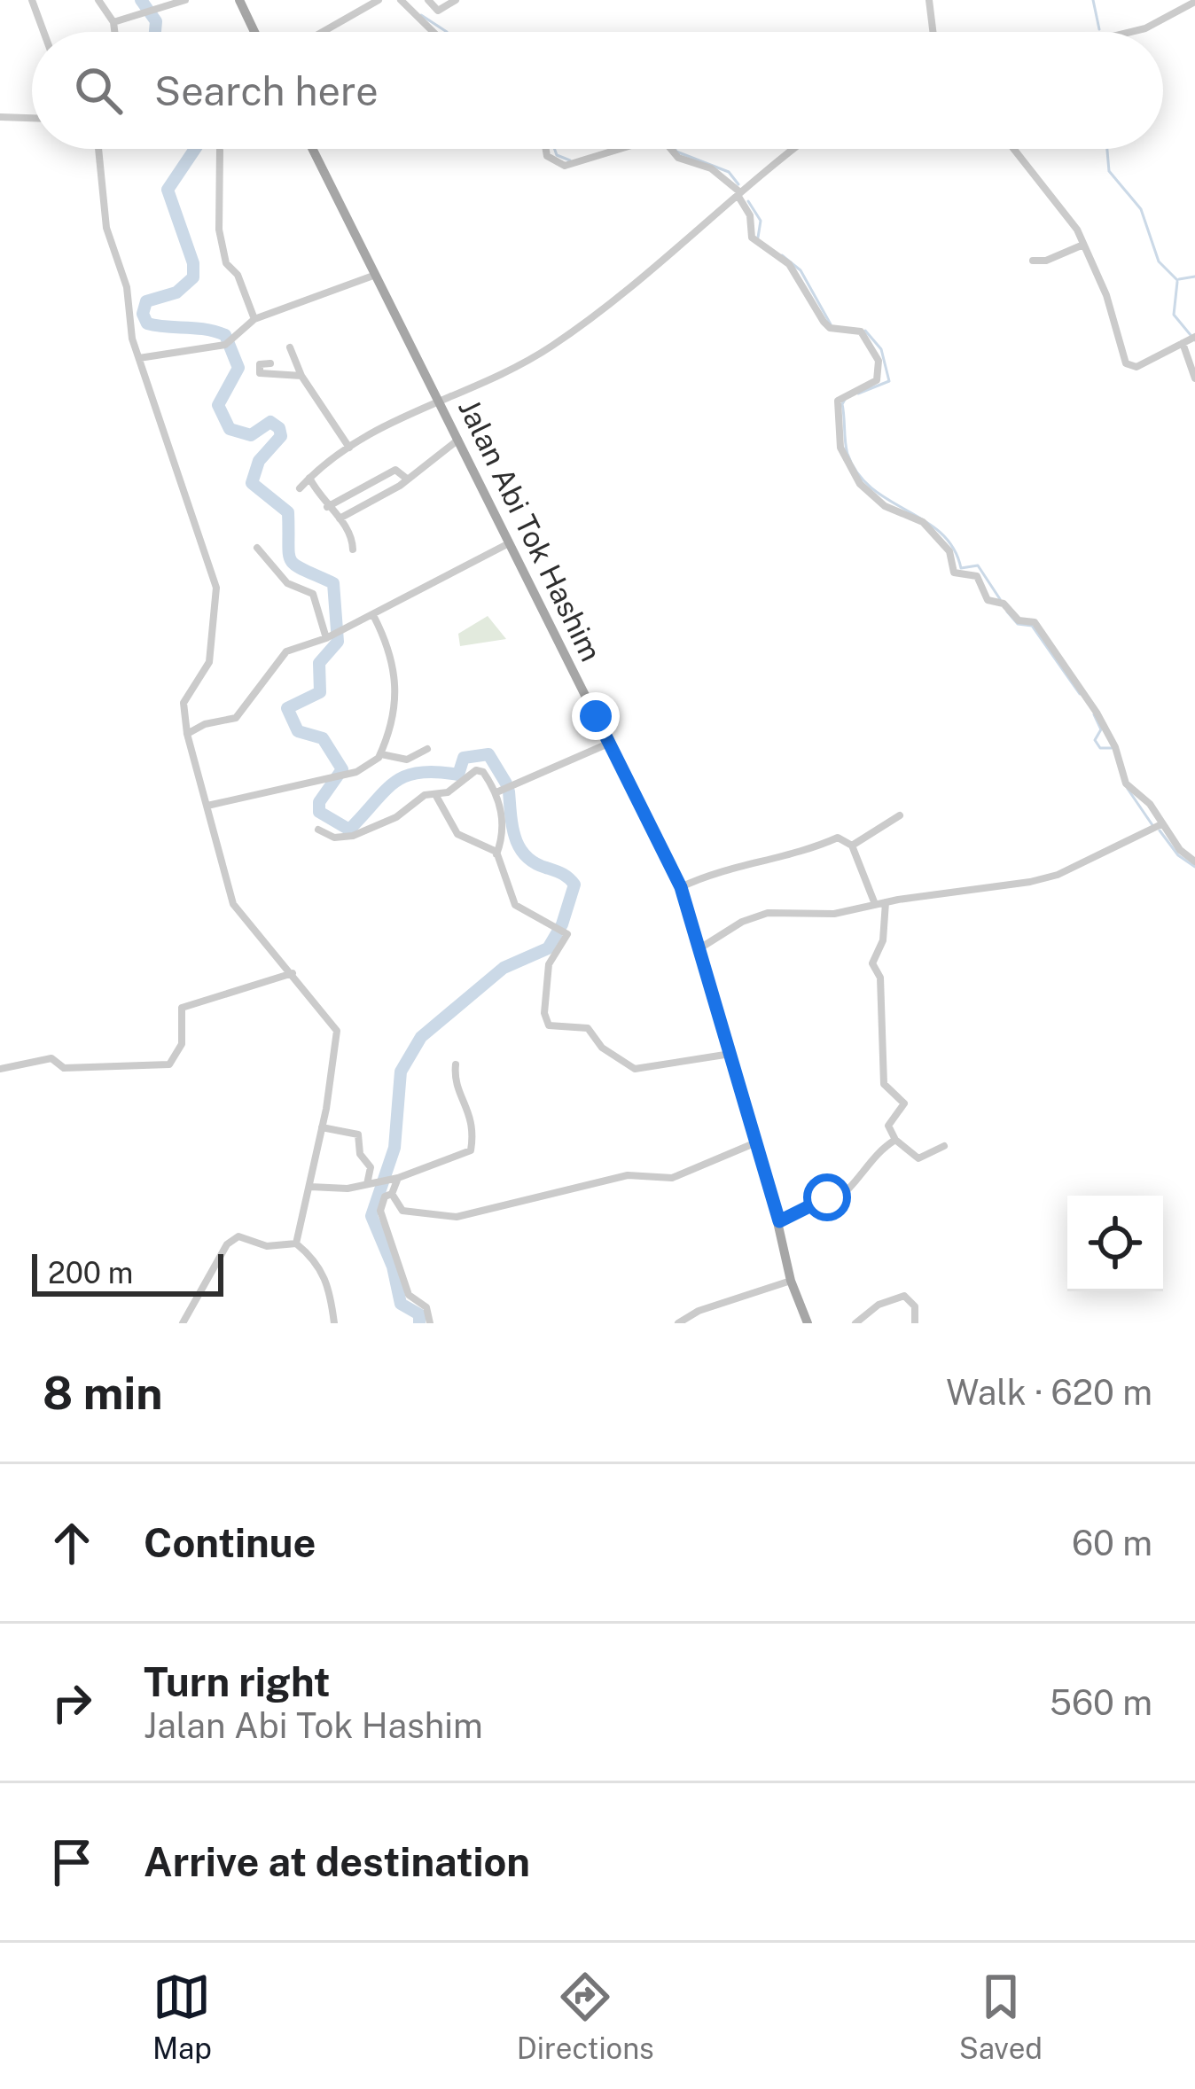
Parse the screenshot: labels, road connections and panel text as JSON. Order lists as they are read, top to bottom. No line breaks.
{"streets":{"main road":["Jalan Abi Tok Hashim"]},"scale_bar":"200 m","page":{"search":"Search here","scale":"200 m","heading":["8 min","Walk · 620 m"],"list":[["Continue","60 m"],["Turn right","Jalan Abi Tok Hashim","560 m"],"Arrive at destination"],"nav":["Map","Directions","Saved"]}}
